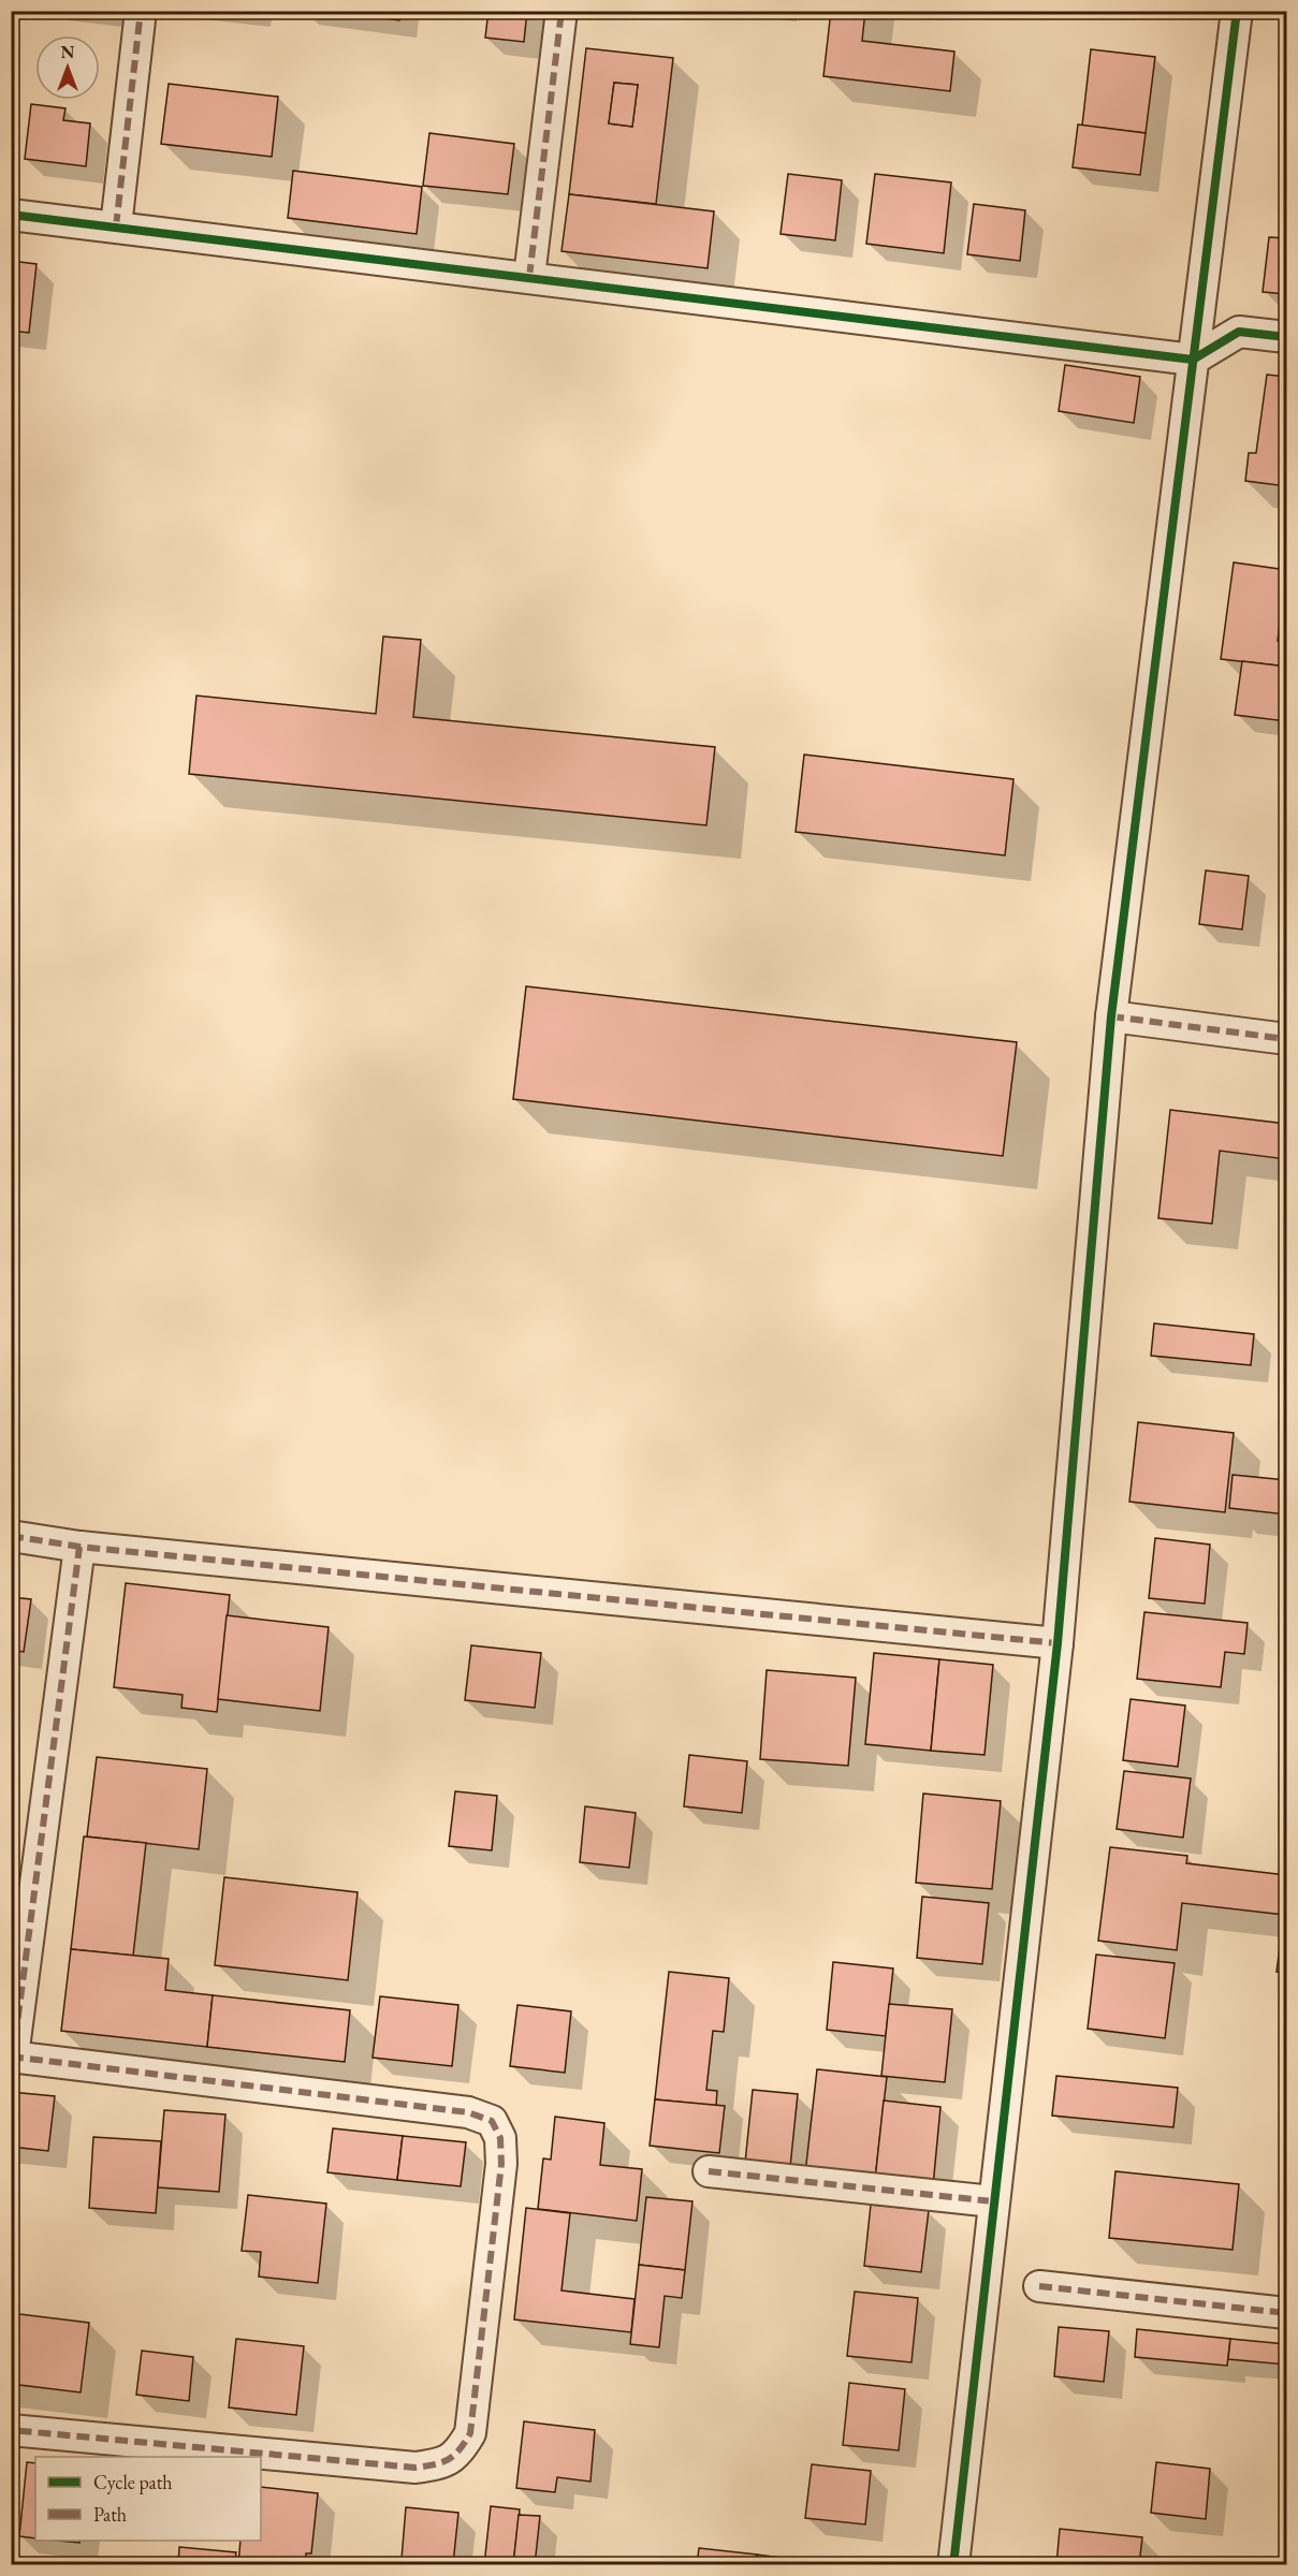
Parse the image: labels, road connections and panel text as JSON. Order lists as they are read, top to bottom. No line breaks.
{"legend":["Cycle path","Path"],"north":"top"}
